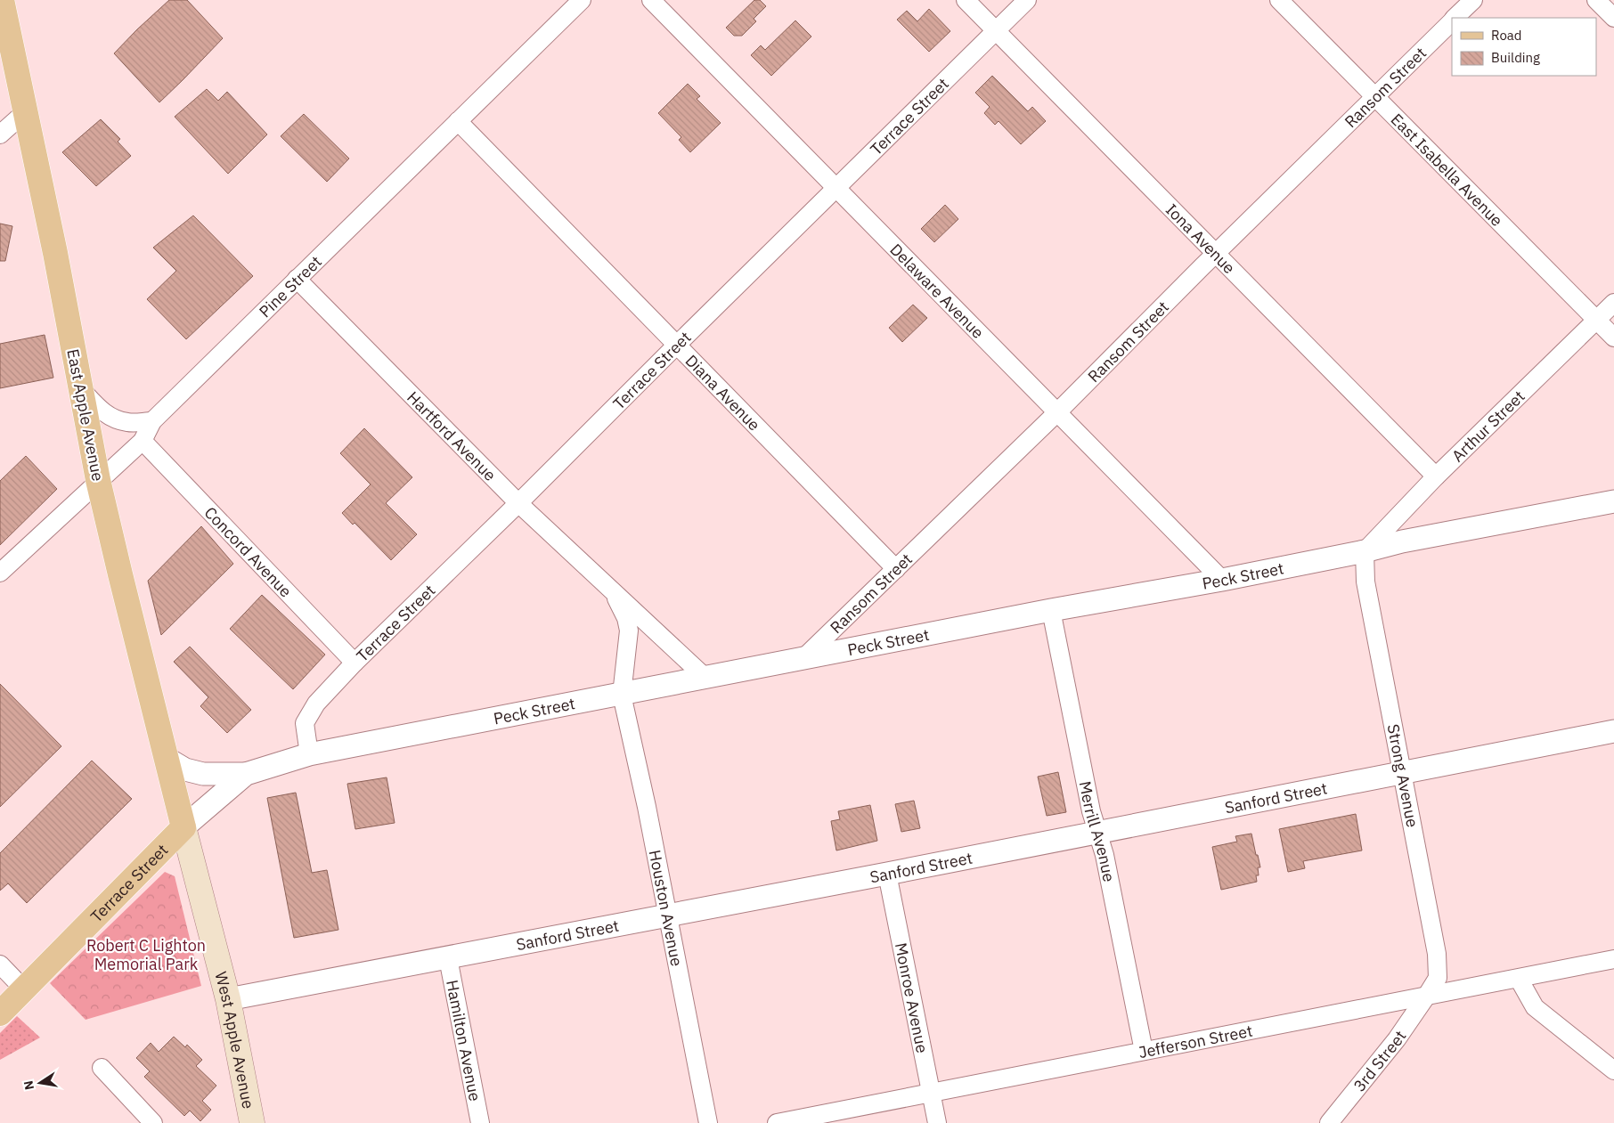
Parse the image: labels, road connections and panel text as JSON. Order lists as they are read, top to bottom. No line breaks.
{"streets":{"main road":["Terrace Street","East Apple Avenue","West Apple Avenue"],"street":["Ransom Street","East Isabella Avenue","Iona Avenue","Pine Street","Delaware Avenue","Diana Avenue","Arthur Street","Hartford Avenue","Concord Avenue","Peck Street","Strong Avenue","Sanford Street","Merrill Avenue","Houston Avenue","Monroe Avenue","Hamilton Avenue","Jefferson Street","3rd Street"]},"crossings":[["Ransom Street","East Isabella Avenue"],["Ransom Street","Iona Avenue"],["Ransom Street","Delaware Avenue"],["Ransom Street","Diana Avenue"],["Ransom Street","Peck Street"],["Terrace Street","Iona Avenue"],["Terrace Street","Delaware Avenue"],["Terrace Street","Diana Avenue"],["Terrace Street","East Apple Avenue"],["Terrace Street","Hartford Avenue"],["Terrace Street","Concord Avenue"],["Terrace Street","Peck Street"],["Terrace Street","West Apple Avenue"],["East Isabella Avenue","Arthur Street"],["Iona Avenue","Arthur Street"],["Pine Street","Diana Avenue"],["Pine Street","East Apple Avenue"],["Pine Street","Hartford Avenue"],["Pine Street","Concord Avenue"],["Delaware Avenue","Peck Street"],["East Apple Avenue","Peck Street"],["East Apple Avenue","West Apple Avenue"],["Arthur Street","Peck Street"],["Arthur Street","Strong Avenue"],["Hartford Avenue","Peck Street"],["Hartford Avenue","Houston Avenue"],["Peck Street","Strong Avenue"],["Peck Street","Merrill Avenue"],["Peck Street","Houston Avenue"],["Peck Street","West Apple Avenue"],["Strong Avenue","Sanford Street"],["Strong Avenue","Jefferson Street"],["Strong Avenue","3rd Street"],["Sanford Street","Merrill Avenue"],["Sanford Street","Houston Avenue"],["Sanford Street","Monroe Avenue"],["Sanford Street","West Apple Avenue"],["Sanford Street","Hamilton Avenue"],["Merrill Avenue","Jefferson Street"],["Monroe Avenue","Jefferson Street"],["Jefferson Street","3rd Street"]],"parks":["Robert C Lighton Memorial Park"],"legend":["Road","Building"],"north":"left"}
